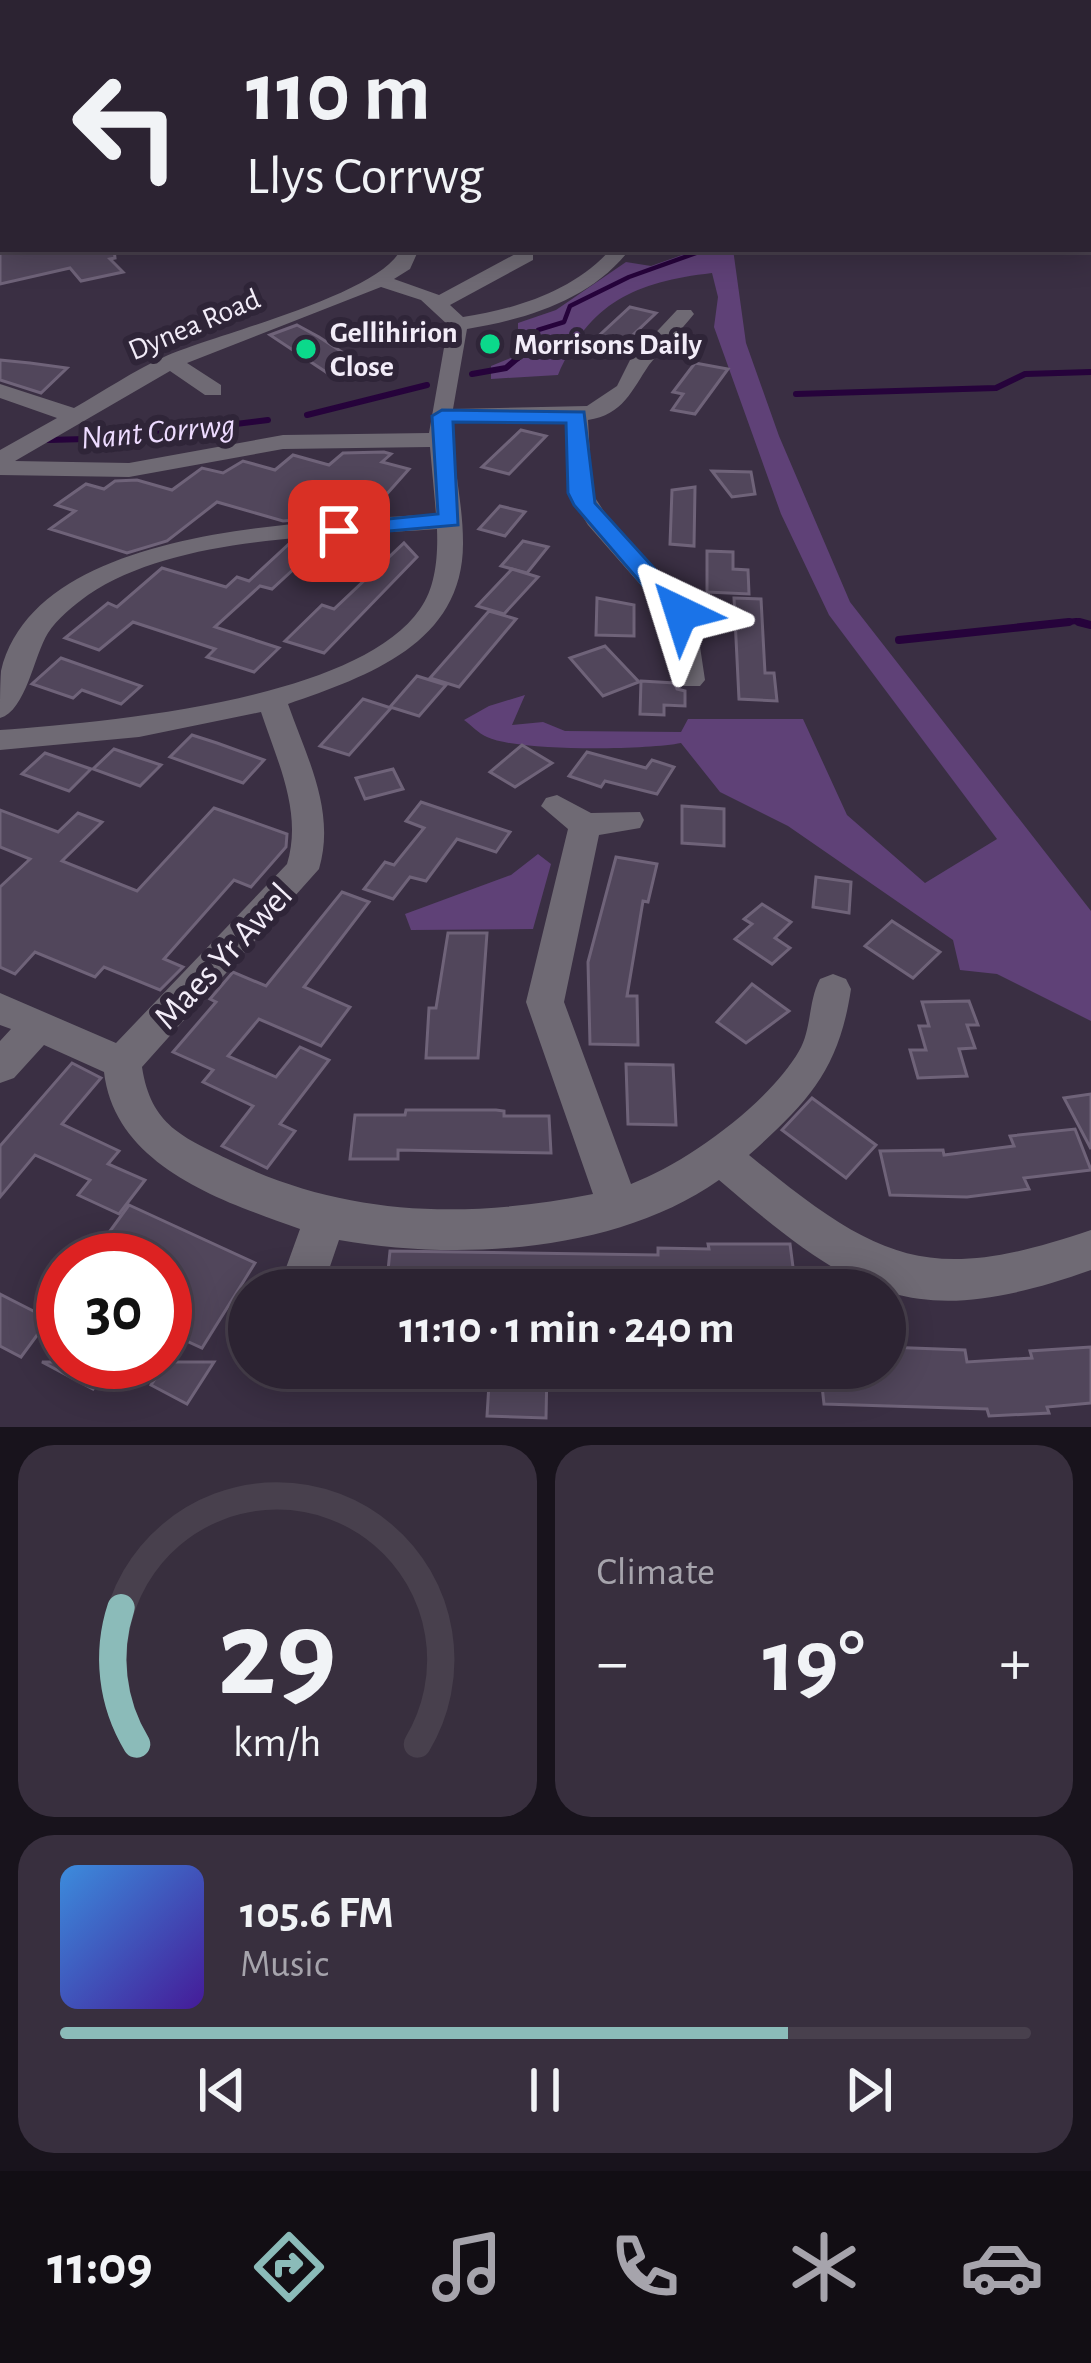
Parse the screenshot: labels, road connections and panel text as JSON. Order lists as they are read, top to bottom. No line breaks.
{"streets":{"street":["Dynea Road","Maes Yr Awel"]},"water":["Nant Corrwg"],"places":["Morrisons Daily","Gellihirion Close"],"page":{"turn":["110 m","Llys Corrwg"],"limit":"30","trip":"11:10 · 1 min · 240 m","tile":"Climate","heat":["−","19°","+"],"song":["105.6 FM","Music"],"tabs":"11:09","gauge":["29","km/h"]}}
